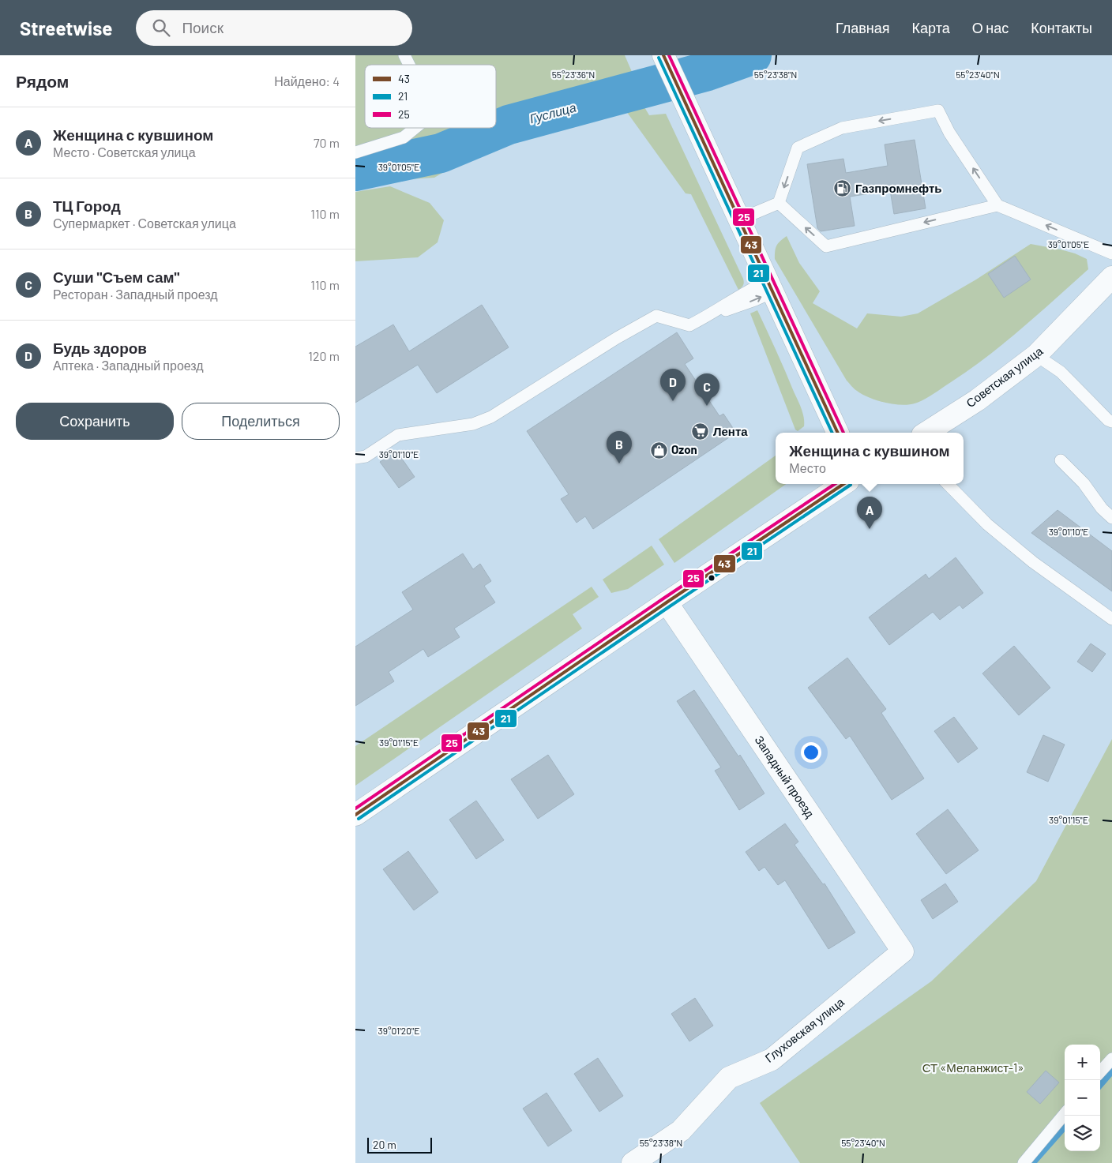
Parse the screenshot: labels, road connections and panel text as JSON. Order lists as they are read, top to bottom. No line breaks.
{"streets":{"street":["Советская улица","Западный проезд","Глуховская улица"]},"crossings":[["Западный проезд","Глуховская улица"]],"water":["Гуслица"],"parks":["СТ «Меланжист-1»"],"places":{"fuel station":["Газпромнефть"],"supermarket":["Лента"],"shop":["Ozon"]},"lines":["transit line 43","transit line 25","transit line 21"],"legend":["43","21","25"],"scale_bar":"20 m","page":{"header":"Streetwise","search":"Поиск","nav":["Главная","Карта","О нас","Контакты"],"heading":["Рядом","Найдено: 4"],"list":[{"mark":"A","name":"Женщина с кувшином","note":"Место · Советская улица","value":"70 m"},{"mark":"B","name":"ТЦ Город","note":"Супермаркет · Советская улица","value":"110 m"},{"mark":"C","name":"Суши \"Съем сам\"","note":"Ресторан · Западный проезд","value":"110 m"},{"mark":"D","name":"Будь здоров","note":"Аптека · Западный проезд","value":"120 m"}],"pins":["D","C","B","A"],"buttons":["Сохранить","Поделиться"],"popup":["Женщина с кувшином","Место"],"map_buttons":["+","−"],"scale":"20 m"},"coordinates":["55°23'36\"N","55°23'38\"N","55°23'40\"N","39°01'05\"E","39°01'10\"E","39°01'15\"E","39°01'20\"E"]}
